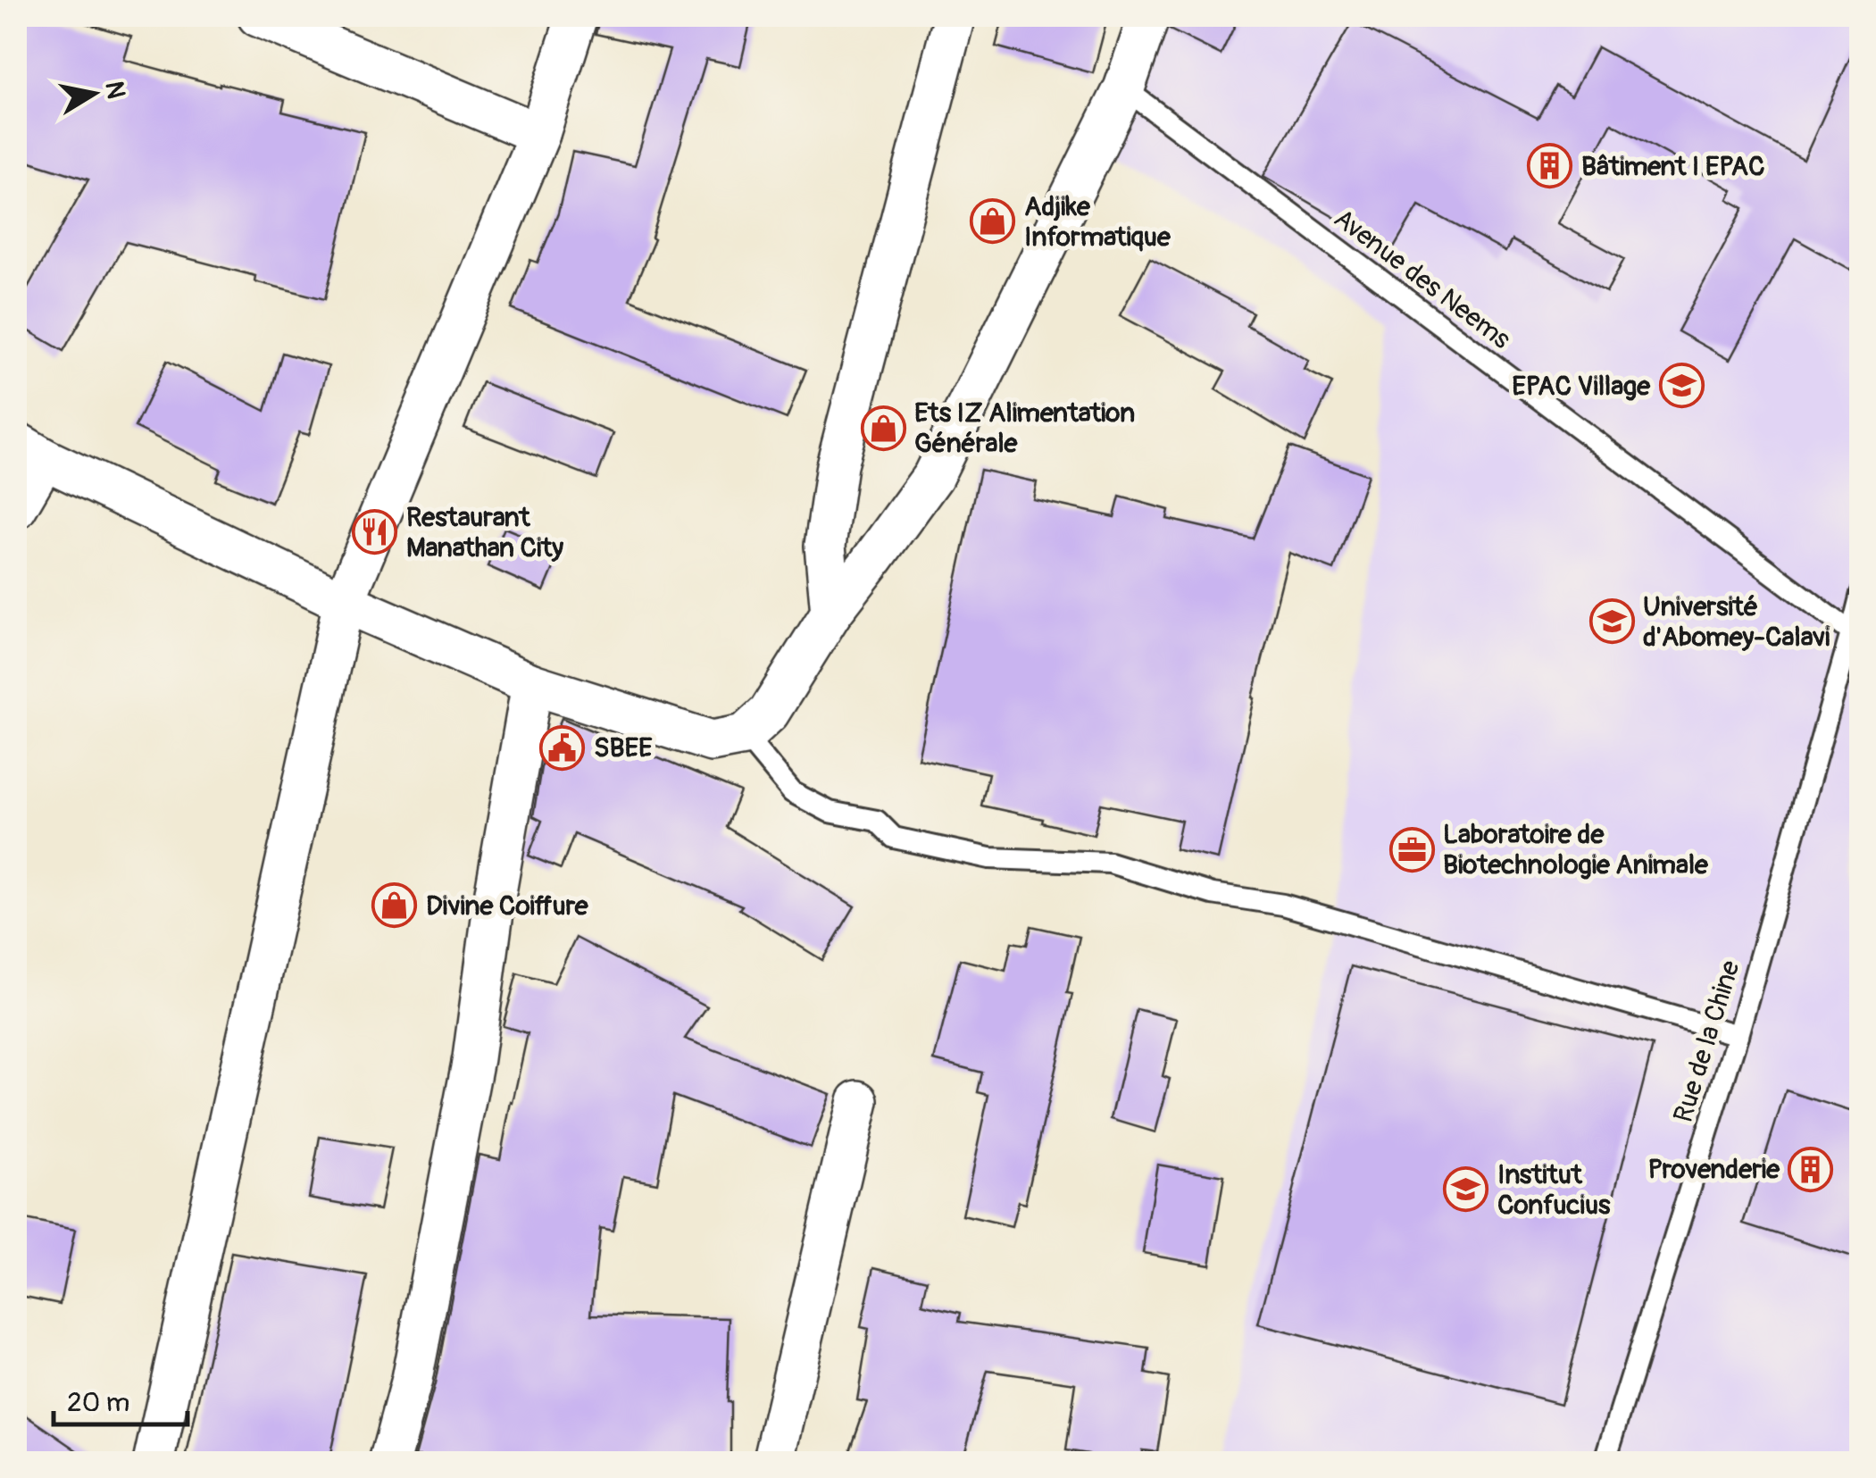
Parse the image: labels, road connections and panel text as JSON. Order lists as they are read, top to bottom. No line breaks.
{"streets":{"lane":["Avenue des Neems","Rue de la Chine"]},"crossings":[["Avenue des Neems","Rue de la Chine"]],"places":{"building":["Bâtiment I EPAC","Provenderie"],"shop":["Adjike Informatique","Ets IZ Alimentation Générale","Divine Coiffure"],"school or university":["EPAC Village","Université d'Abomey-Calavi","Institut Confucius"],"restaurant":["Restaurant Manathan City"],"public building":["SBEE"],"office":["Laboratoire de Biotechnologie Animale"]},"scale_bar":"20 m","north":"right"}
